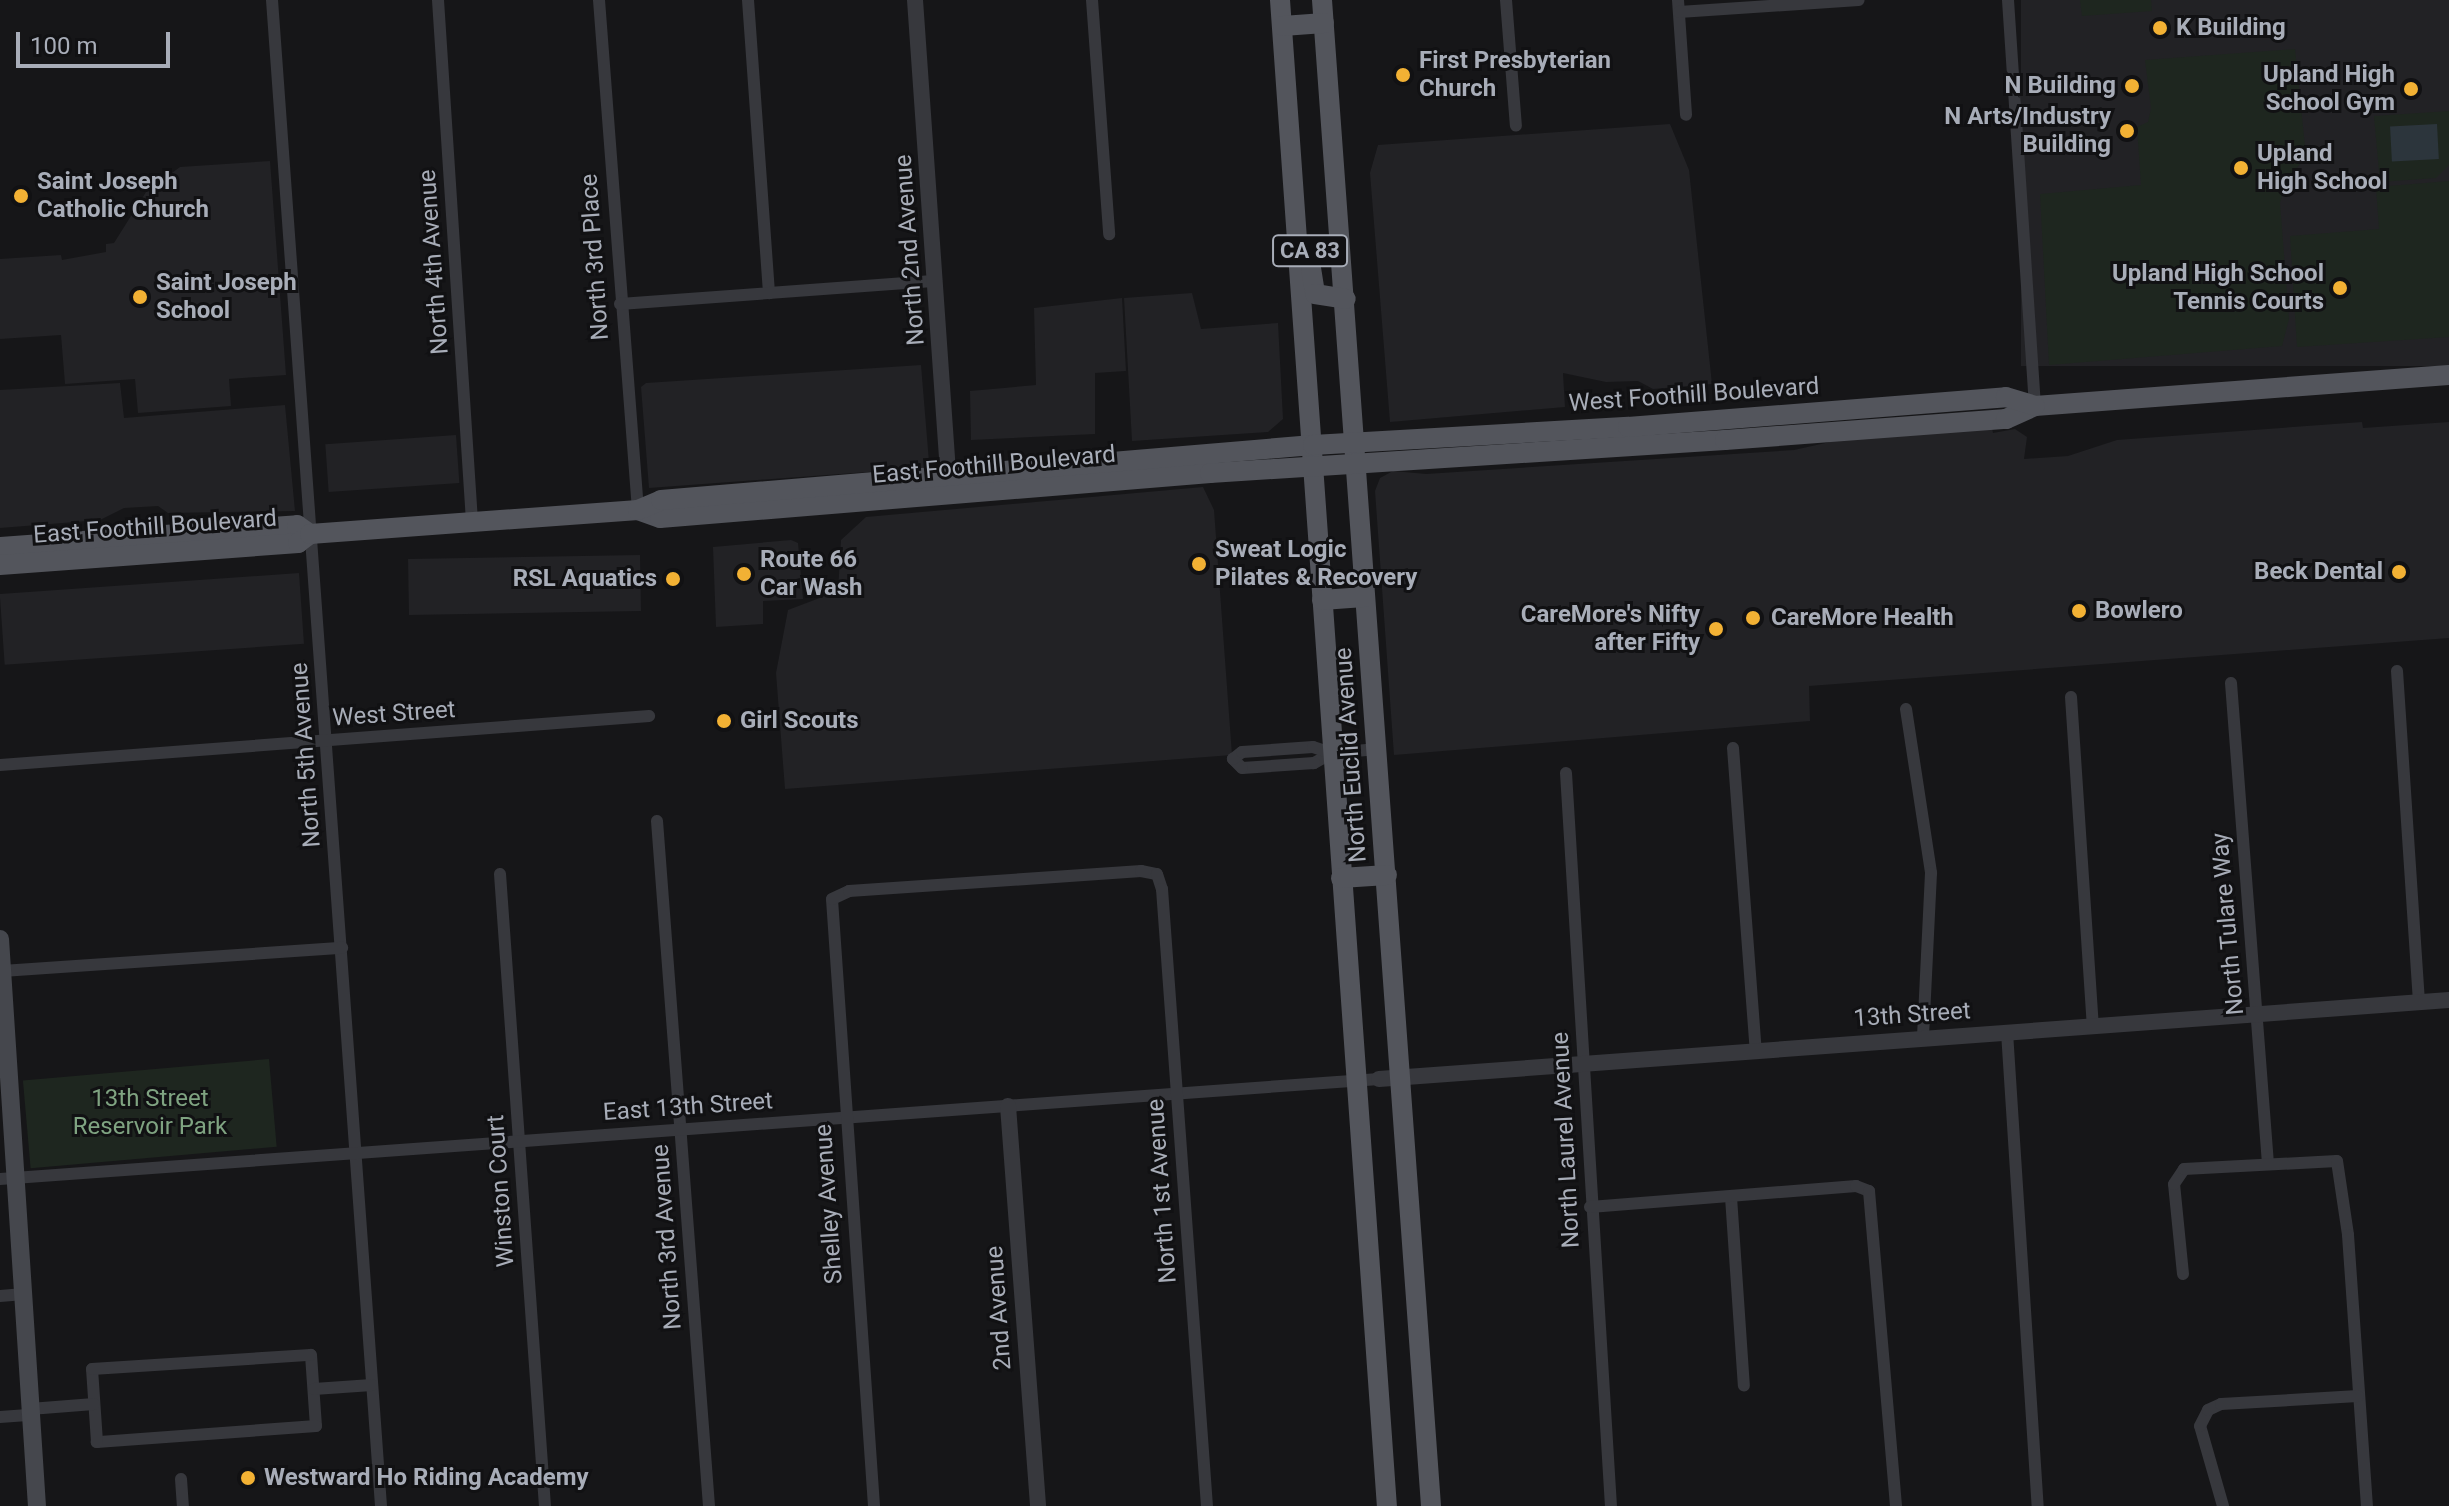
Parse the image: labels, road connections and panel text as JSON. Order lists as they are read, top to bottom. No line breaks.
{"streets":{"main road":["CA 83","West Foothill Boulevard","East Foothill Boulevard","North Euclid Avenue"],"street":["North 2nd Avenue","North 3rd Place","North 4th Avenue","West Street","North 5th Avenue","North Tulare Way","13th Street","East 13th Street","North Laurel Avenue","Winston Court","North 1st Avenue","Shelley Avenue","North 3rd Avenue","2nd Avenue"]},"crossings":[["North 2nd Avenue","East Foothill Boulevard"],["CA 83","North Euclid Avenue"],["North 3rd Place","East Foothill Boulevard"],["North 4th Avenue","East Foothill Boulevard"],["West Foothill Boulevard","East Foothill Boulevard"],["West Foothill Boulevard","North Euclid Avenue"],["East Foothill Boulevard","North 5th Avenue"],["East Foothill Boulevard","North Euclid Avenue"],["West Street","North 5th Avenue"],["North 5th Avenue","East 13th Street"],["North Euclid Avenue","13th Street"],["North Euclid Avenue","East 13th Street"],["North Tulare Way","13th Street"],["13th Street","East 13th Street"],["13th Street","North Laurel Avenue"],["East 13th Street","Winston Court"],["East 13th Street","North 1st Avenue"],["East 13th Street","Shelley Avenue"],["East 13th Street","North 3rd Avenue"],["East 13th Street","2nd Avenue"],["North 1st Avenue","Shelley Avenue"]],"parks":["13th Street Reservoir Park"],"places":["K Building","First Presbyterian Church","N Building","Upland High School Gym","N Arts/Industry Building","Upland High School","Saint Joseph Catholic Church","Upland High School Tennis Courts","Saint Joseph School","Sweat Logic Pilates & Recovery","Beck Dental","Route 66 Car Wash","RSL Aquatics","Bowlero","CareMore Health","CareMore's Nifty after Fifty","Girl Scouts","Westward Ho Riding Academy"],"scale_bar":"100 m"}
